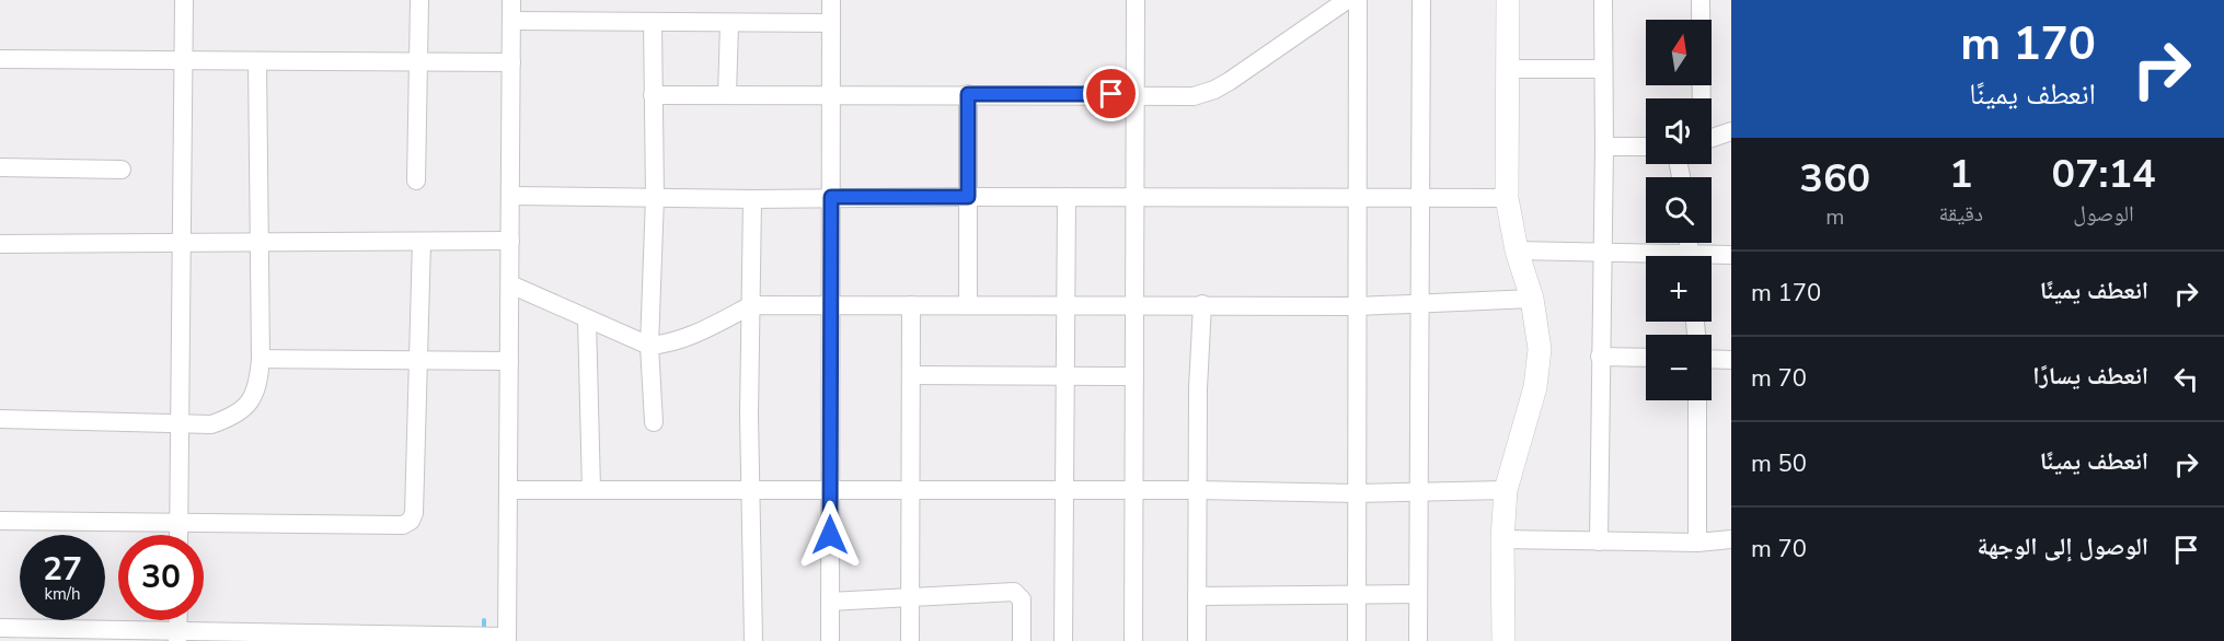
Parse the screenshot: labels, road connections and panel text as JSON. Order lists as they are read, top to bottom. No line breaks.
{"north":"top","page":{"turn":["170 m","انعطف يمينًا"],"map_buttons":["+","−"],"eta":["07:14","الوصول","1","دقيقة","360","m"],"list":[{"name":"انعطف يمينًا","value":"170 m"},{"name":"انعطف يسارًا","value":"70 m"},{"name":"انعطف يمينًا","value":"50 m"},{"name":"الوصول إلى الوجهة","value":"70 m"}],"speed":"27 km/h","limit":"30"}}
